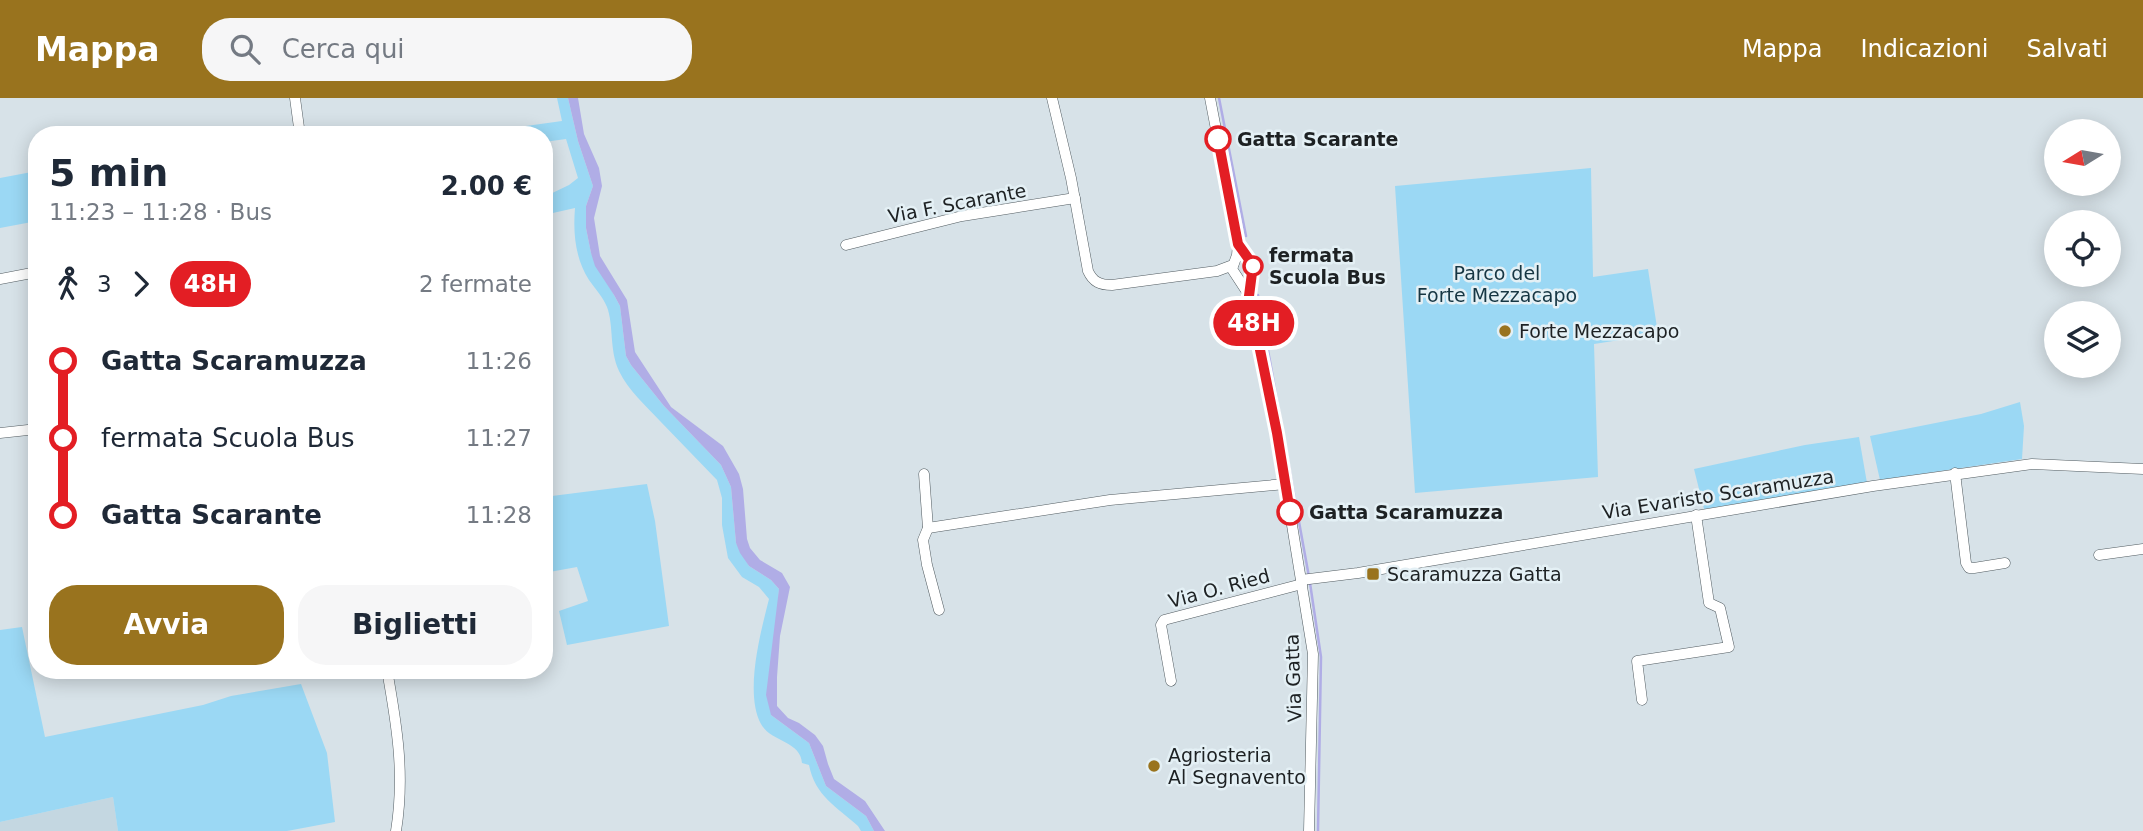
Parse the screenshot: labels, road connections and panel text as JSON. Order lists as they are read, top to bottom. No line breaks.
{"streets":{"street":["Via F. Scarante","Via Evaristo Scaramuzza","Via O. Ried","Via Gatta"]},"crossings":[["Via Evaristo Scaramuzza","Via O. Ried"],["Via Evaristo Scaramuzza","Via Gatta"],["Via O. Ried","Via Gatta"]],"parks":["Parco del Forte Mezzacapo"],"places":{"other":["Gatta Scarante","fermata Scuola Bus","Forte Mezzacapo","Gatta Scaramuzza","Agriosteria Al Segnavento"],"transit":["Scaramuzza Gatta"]},"lines":["bus line 48H"],"north":"left","page":{"header":"Mappa","search":"Cerca qui","nav":["Mappa","Indicazioni","Salvati"],"on_map":"48H","heading":["5 min","11:23 – 11:28 · Bus","2.00 €"],"legs":["3","48H","2 fermate"],"list":[{"name":"Gatta Scaramuzza","value":"11:26"},{"name":"fermata Scuola Bus","value":"11:27"},{"name":"Gatta Scarante","value":"11:28"}],"buttons":["Avvia","Biglietti"]}}
